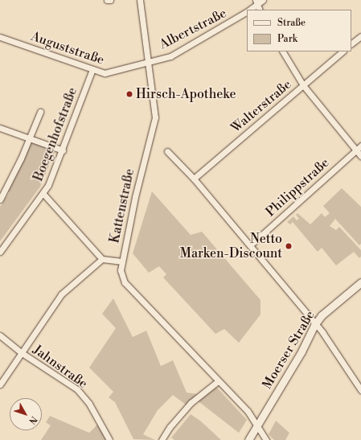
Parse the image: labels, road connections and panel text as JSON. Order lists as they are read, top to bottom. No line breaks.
{"streets":{"street":["Albertstraße","Auguststraße","Walterstraße","Boegenhofstraße","Philippstraße","Kattenstraße","Moerser Straße","Jahnstraße"]},"crossings":[["Albertstraße","Auguststraße"],["Albertstraße","Kattenstraße"],["Auguststraße","Boegenhofstraße"],["Auguststraße","Kattenstraße"],["Kattenstraße","Moerser Straße"]],"places":["Hirsch-Apotheke","Netto Marken-Discount"],"legend":["Straße","Park"],"north":"bottom right"}
